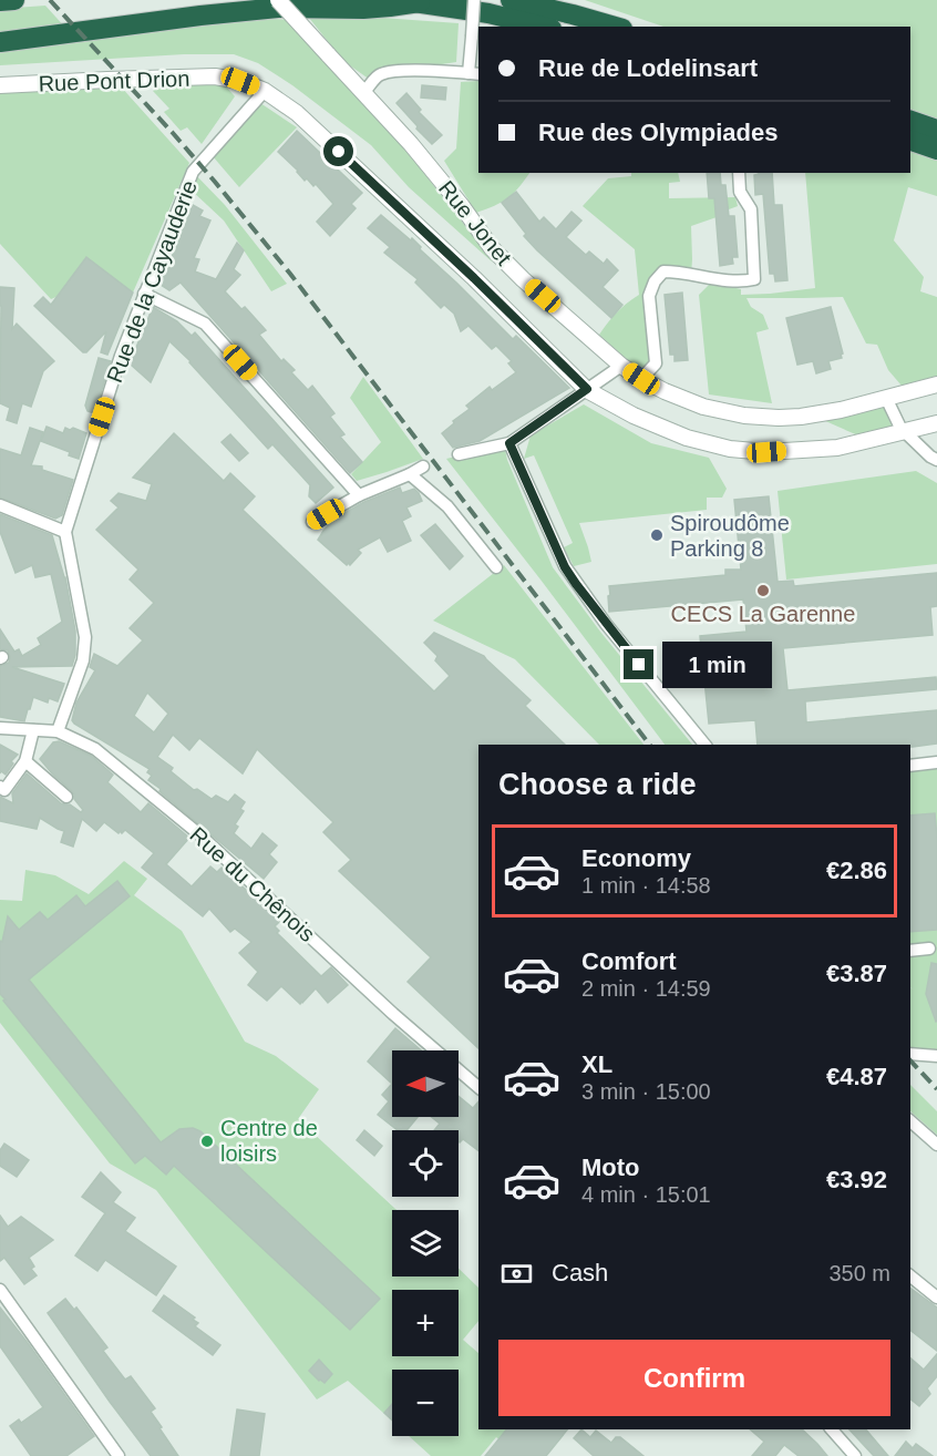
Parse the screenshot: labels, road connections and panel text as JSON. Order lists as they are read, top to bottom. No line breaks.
{"streets":{"street":["Rue Pont Drion","Rue Jonet","Rue de la Cayauderie","Rue du Chênois"]},"crossings":[["Rue Pont Drion","Rue de la Cayauderie"]],"places":["Spiroudôme Parking 8","CECS La Garenne","Centre de loisirs"],"north":"left","page":{"banner":["Rue de Lodelinsart","Rue des Olympiades"],"bubble":"1 min","heading":"Choose a ride","list":[{"name":"Economy","note":"1 min · 14:58","value":"€2.86"},{"name":"Comfort","note":"2 min · 14:59","value":"€3.87"},{"name":"XL","note":"3 min · 15:00","value":"€4.87"},{"name":"Moto","note":"4 min · 15:01","value":"€3.92"}],"map_buttons":["+","−"],"pay":["Cash","350 m"],"buttons":"Confirm"}}
